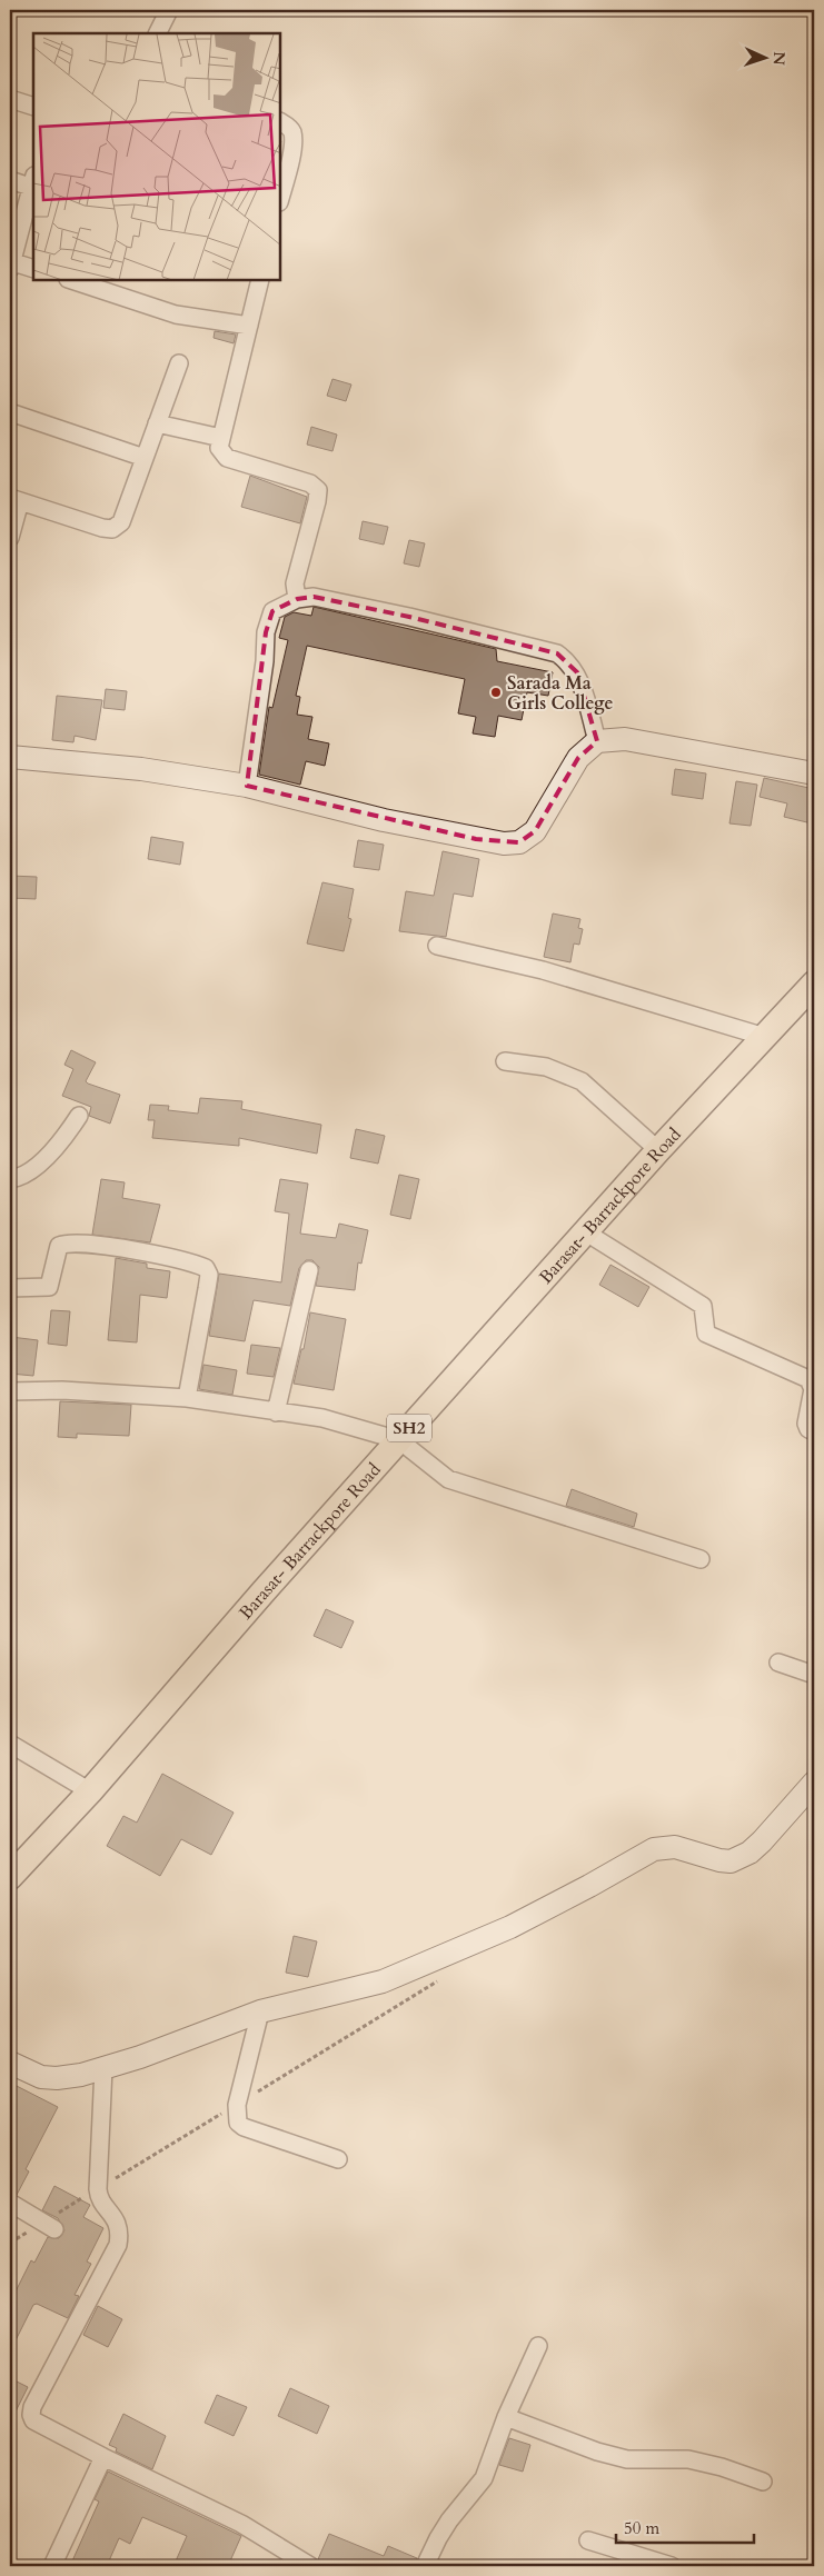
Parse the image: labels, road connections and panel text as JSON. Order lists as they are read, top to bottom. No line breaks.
{"streets":{"main road":["Barasat- Barrackpore Road","SH2"]},"places":["Sarada Ma Girls College"],"scale_bar":"50 m","north":"right"}
